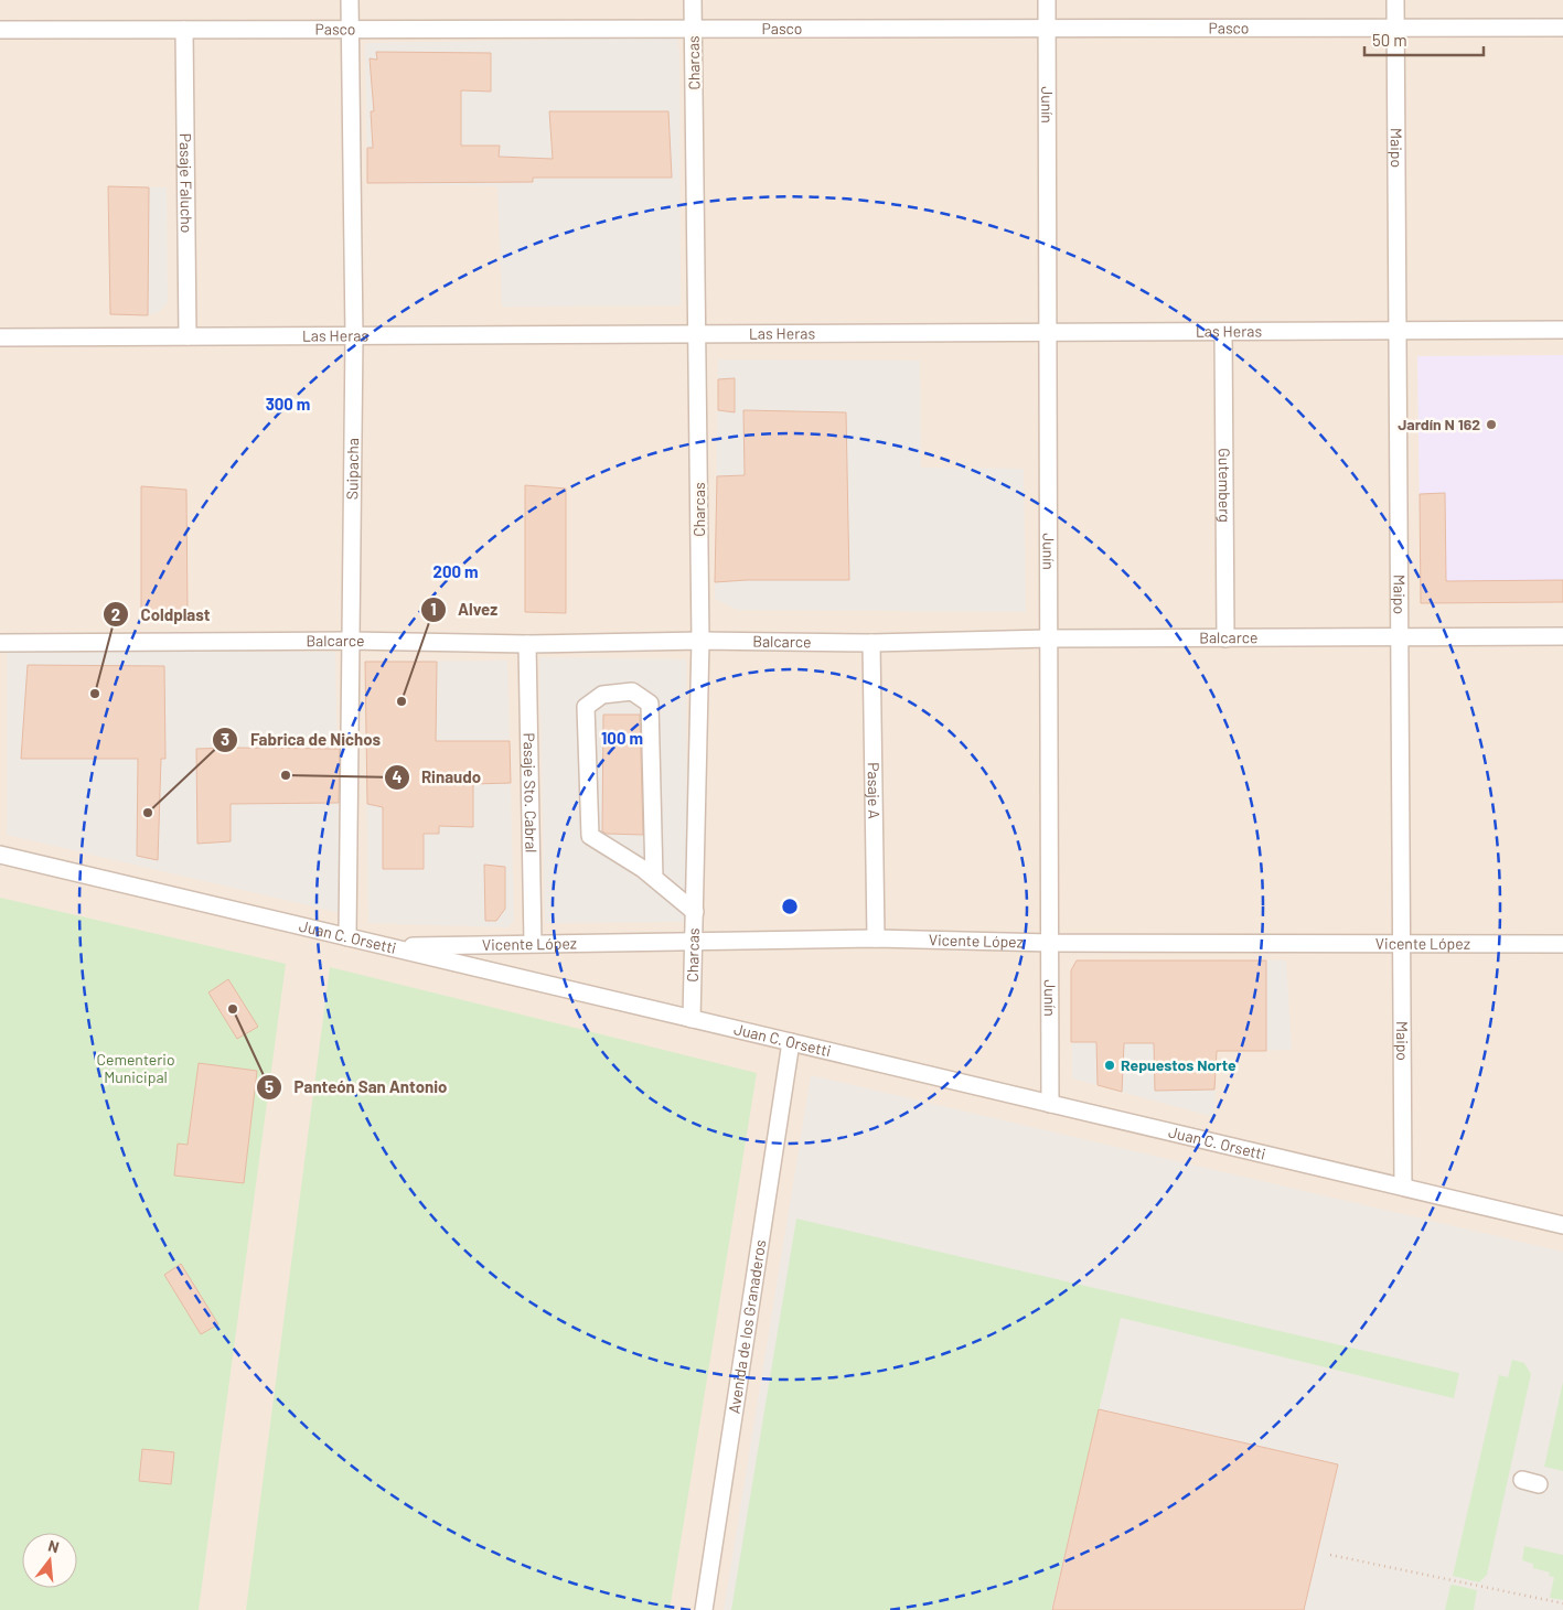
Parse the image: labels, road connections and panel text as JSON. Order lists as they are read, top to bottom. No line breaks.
{"streets":{"street":["Pasco","Charcas","Junín","Maipo","Pasaje Falucho","Las Heras","Suipacha","Gutemberg","Balcarce","Pasaje A","Pasaje Sto. Cabral","Juan C. Orsetti","Vicente López","Avenida de los Granaderos"]},"crossings":[["Pasco","Charcas"],["Pasco","Junín"],["Pasco","Maipo"],["Pasco","Pasaje Falucho"],["Pasco","Suipacha"],["Charcas","Las Heras"],["Charcas","Balcarce"],["Charcas","Juan C. Orsetti"],["Charcas","Vicente López"],["Junín","Las Heras"],["Junín","Balcarce"],["Junín","Juan C. Orsetti"],["Junín","Vicente López"],["Maipo","Las Heras"],["Maipo","Balcarce"],["Maipo","Juan C. Orsetti"],["Maipo","Vicente López"],["Pasaje Falucho","Las Heras"],["Las Heras","Suipacha"],["Las Heras","Gutemberg"],["Suipacha","Balcarce"],["Suipacha","Juan C. Orsetti"],["Gutemberg","Balcarce"],["Balcarce","Pasaje A"],["Balcarce","Pasaje Sto. Cabral"],["Pasaje A","Vicente López"],["Pasaje Sto. Cabral","Vicente López"],["Juan C. Orsetti","Vicente López"],["Juan C. Orsetti","Avenida de los Granaderos"]],"parks":["Cementerio Municipal"],"places":["Jardín N 162","Coldplast","Alvez","Rinaudo","Fabrica de Nichos","Panteón San Antonio","Repuestos Norte"],"scale_bar":"50 m","north":"top","rings":["300 m","200 m","100 m"]}
